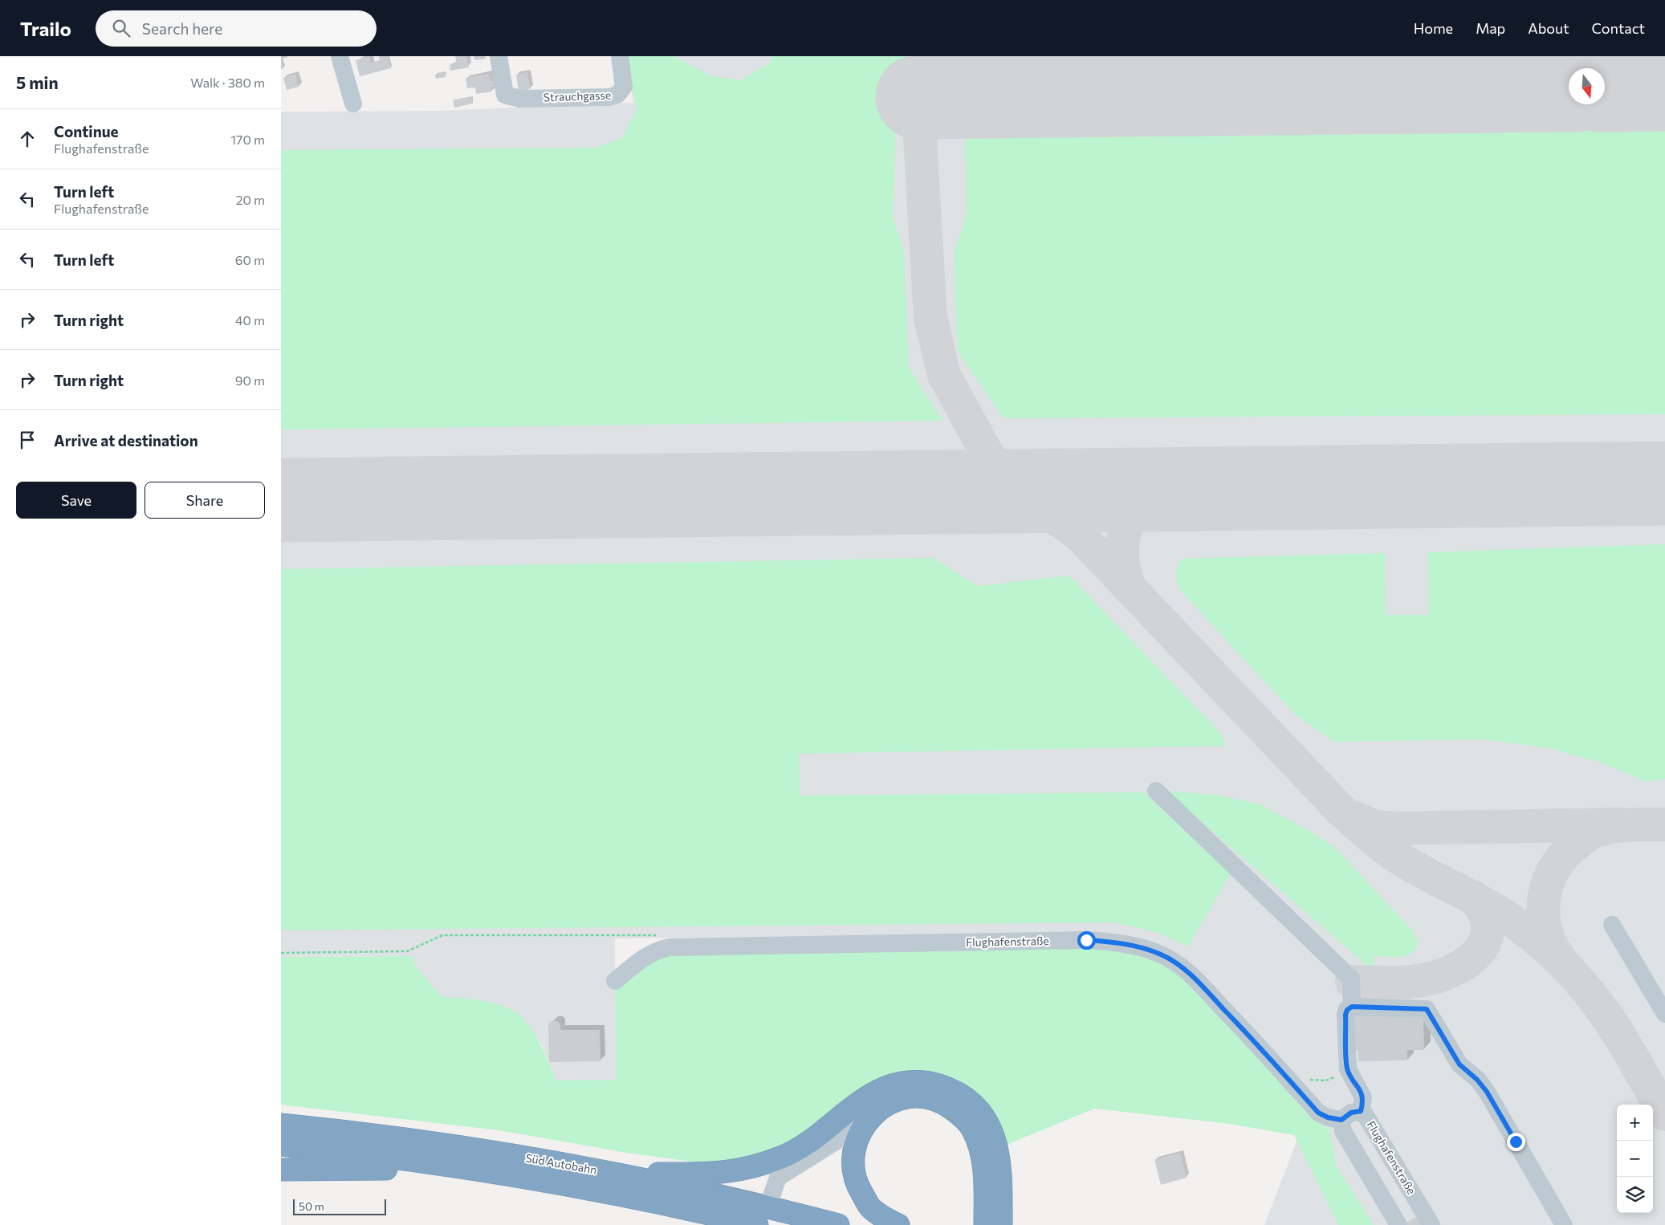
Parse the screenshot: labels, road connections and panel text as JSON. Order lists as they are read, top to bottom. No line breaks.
{"streets":{"highway":["Süd Autobahn"],"street":["Strauchgasse","Flughafenstraße"]},"scale_bar":"50 m","north":"bottom","page":{"header":"Trailo","search":"Search here","nav":["Home","Map","About","Contact"],"heading":["5 min","Walk · 380 m"],"list":[["Continue","Flughafenstraße","170 m"],["Turn left","Flughafenstraße","20 m"],["Turn left","60 m"],["Turn right","40 m"],["Turn right","90 m"],"Arrive at destination"],"buttons":["Save","Share"],"map_buttons":["+","−"],"scale":"50 m"}}
